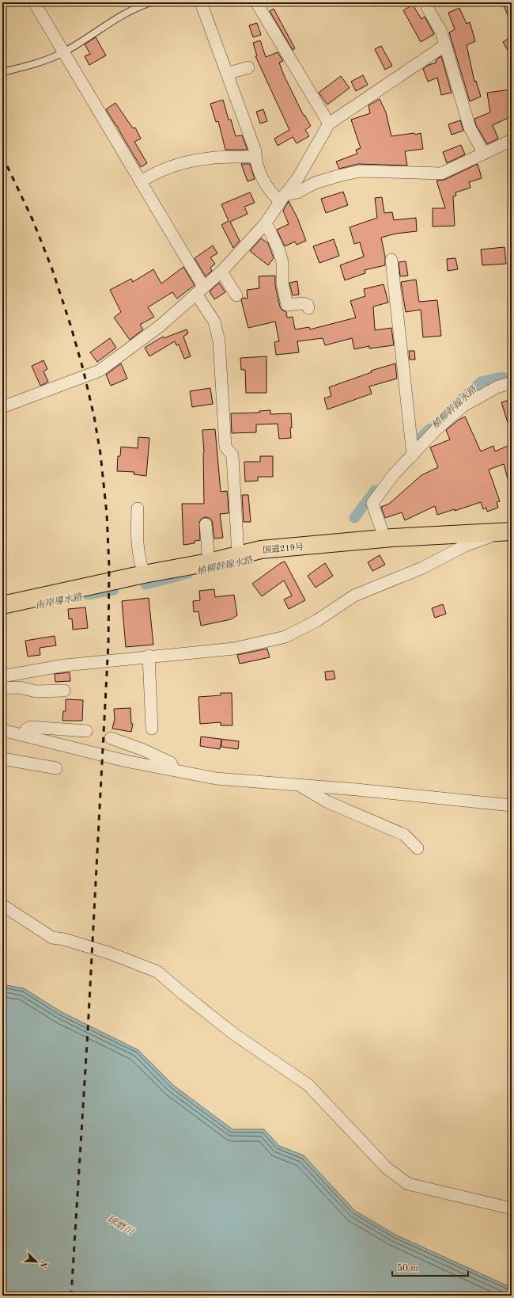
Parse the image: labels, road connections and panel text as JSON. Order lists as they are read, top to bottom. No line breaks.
{"streets":{"highway":["国道219号"]},"water":["植柳幹線水路","南岸導水路","球磨川"],"scale_bar":"50 m","north":"bottom right"}
